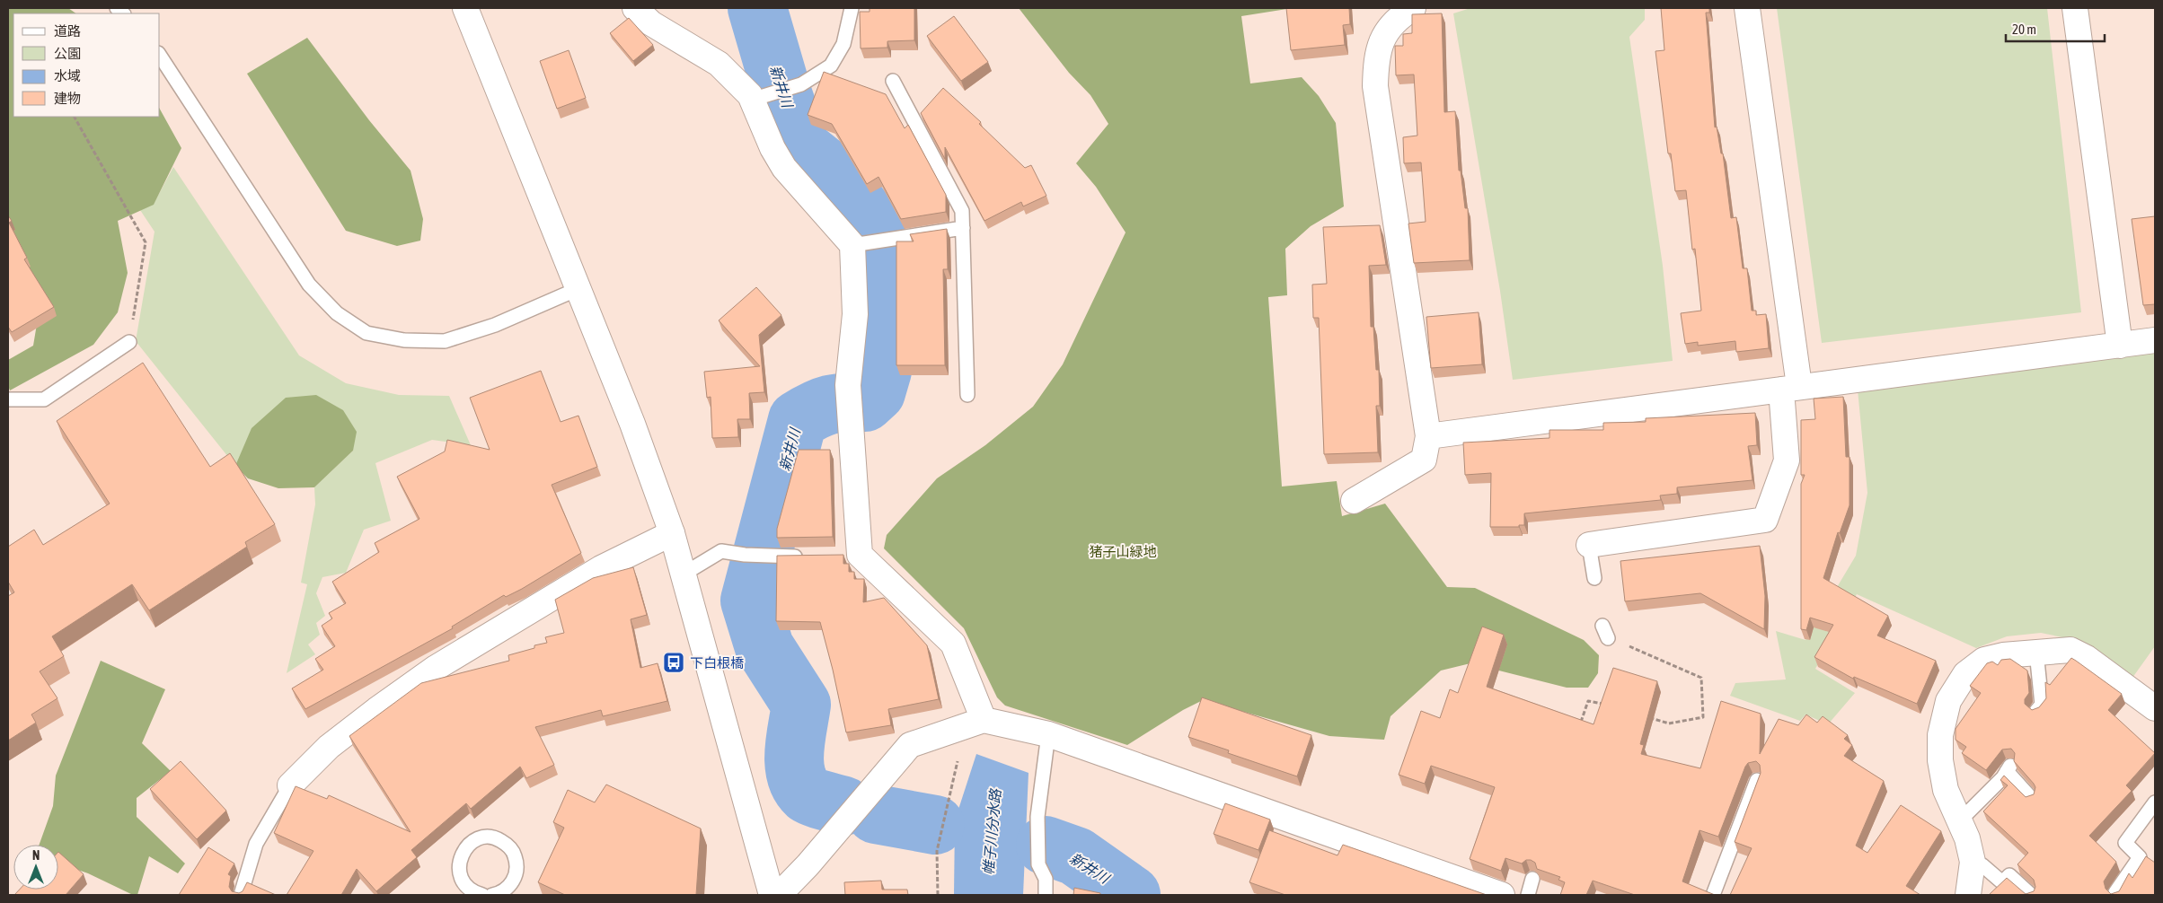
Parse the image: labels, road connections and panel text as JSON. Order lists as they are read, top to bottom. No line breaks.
{"water":["新井川","帷子川分水路"],"parks":["猪子山緑地"],"places":{"bus stop":["下白根橋"]},"legend":["道路","公園","水域","建物"],"scale_bar":"20 m","north":"top"}
